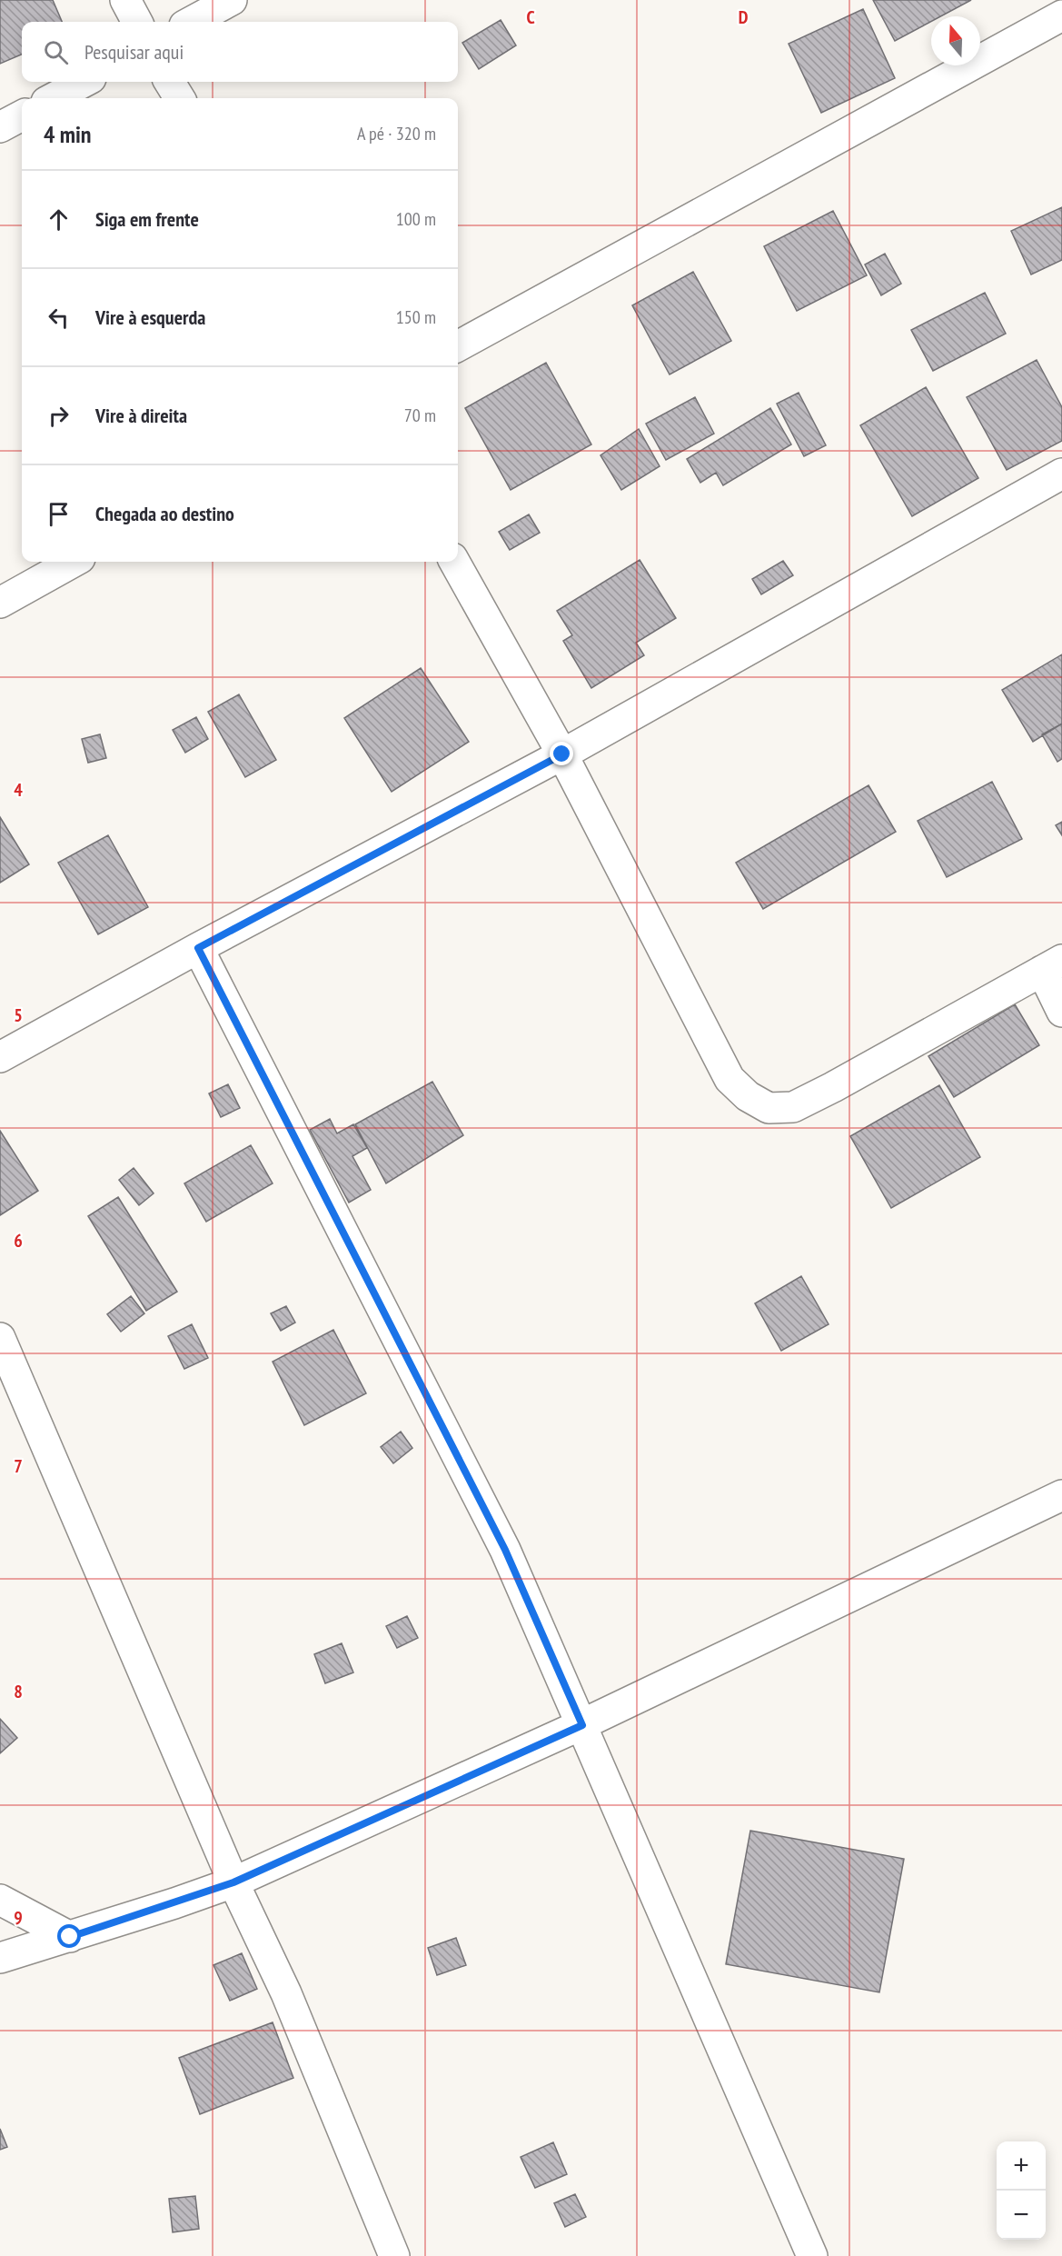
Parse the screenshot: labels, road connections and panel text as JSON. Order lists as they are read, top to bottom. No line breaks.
{"north":"top","page":{"search":"Pesquisar aqui","heading":["4 min","A pé · 320 m"],"list":[["Siga em frente","100 m"],["Vire à esquerda","150 m"],["Vire à direita","70 m"],"Chegada ao destino"],"map_buttons":["+","−"]},"grid":{"columns":["C","D"],"rows":["4","5","6","7","8","9"]}}
